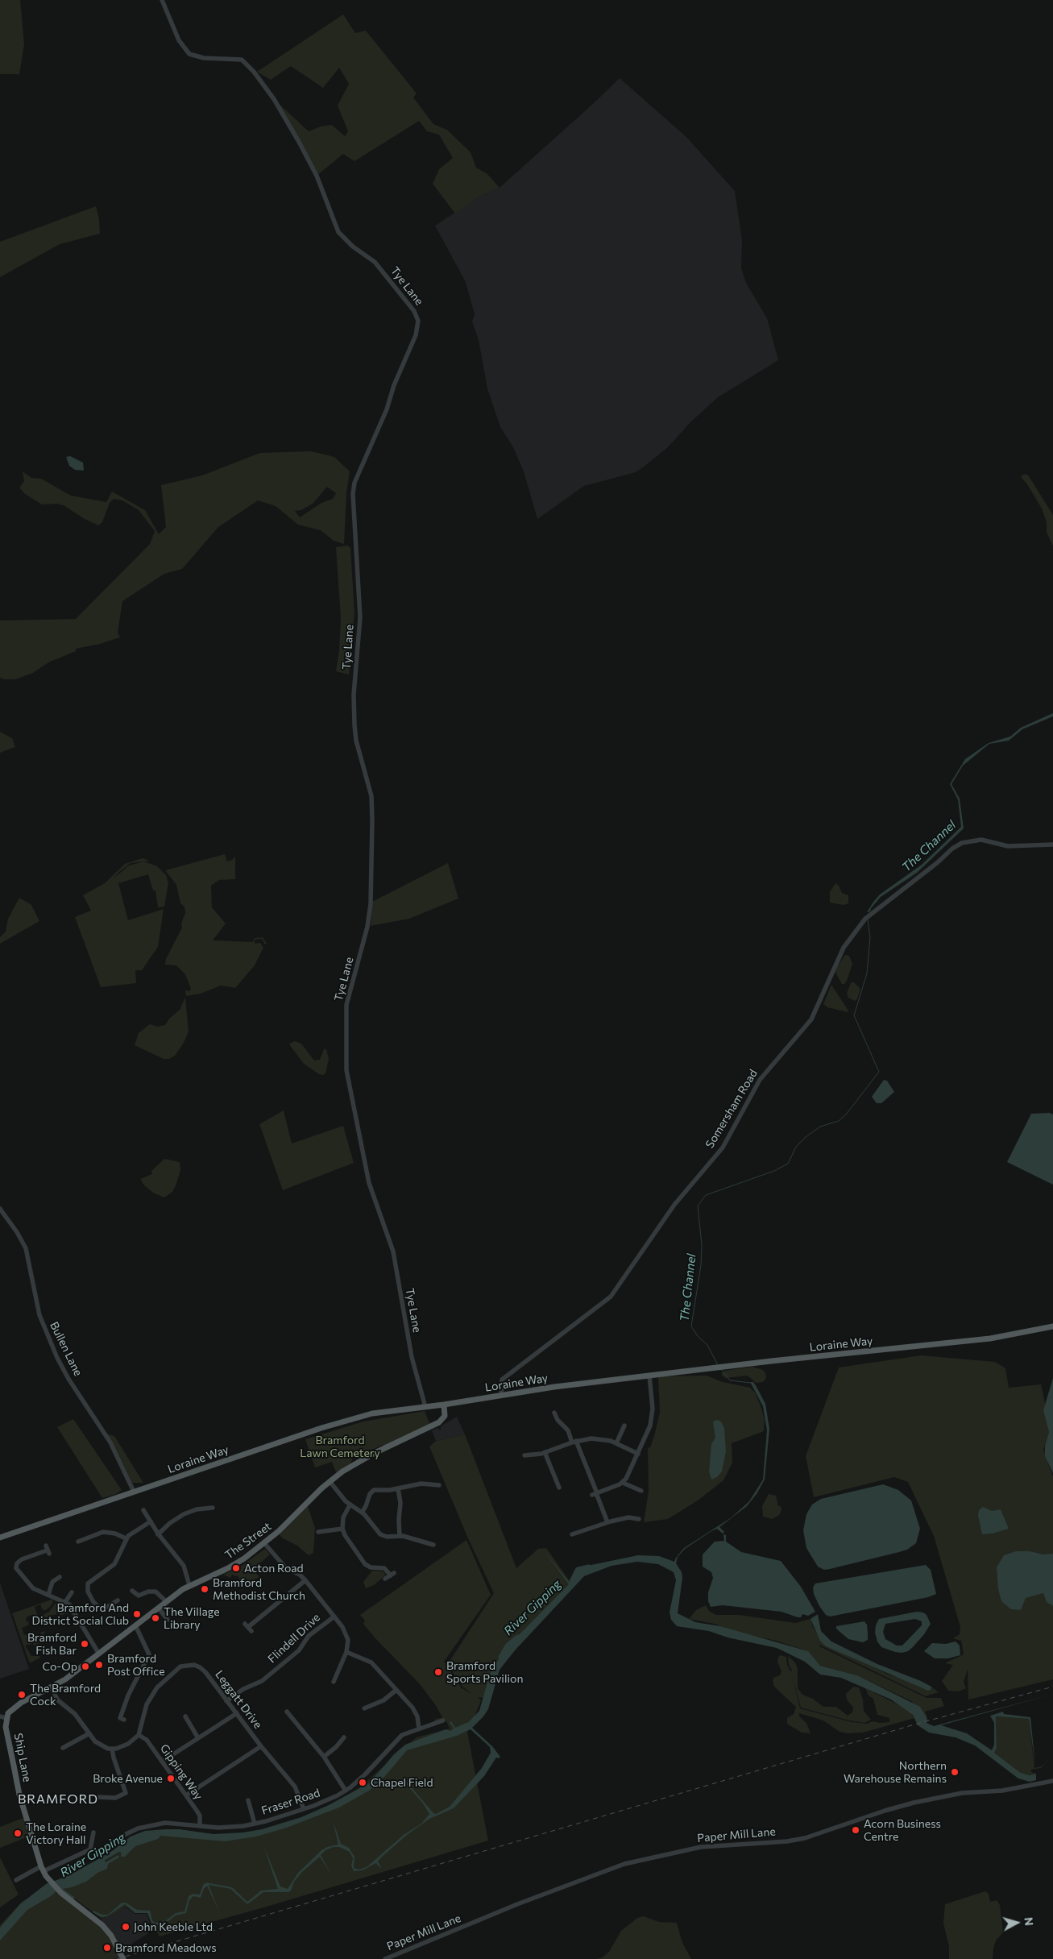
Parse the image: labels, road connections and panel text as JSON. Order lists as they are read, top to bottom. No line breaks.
{"streets":{"main road":["Loraine Way","The Street","Ship Lane"],"street":["Tye Lane","Somersham Road","Bullen Lane","Flindell Drive","Leggatt Drive","Gipping Way","Fraser Road","Paper Mill Lane"]},"crossings":[["Tye Lane","Loraine Way"],["Somersham Road","Loraine Way"],["Loraine Way","Bullen Lane"],["Loraine Way","The Street"],["The Street","Ship Lane"],["Flindell Drive","Leggatt Drive"],["Leggatt Drive","Gipping Way"],["Leggatt Drive","Fraser Road"],["Gipping Way","Fraser Road"]],"districts":["BRAMFORD"],"water":["The Channel","River Gipping"],"parks":["Bramford Lawn Cemetery"],"places":["Acton Road","Bramford Methodist Church","Bramford And District Social Club","The Village Library","Bramford Fish Bar","Bramford Post Office","Co-Op","Bramford Sports Pavilion","The Bramford Cock","Northern Warehouse Remains","Broke Avenue","Chapel Field","Acorn Business Centre","The Loraine Victory Hall","John Keeble Ltd","Bramford Meadows"],"north":"right"}
